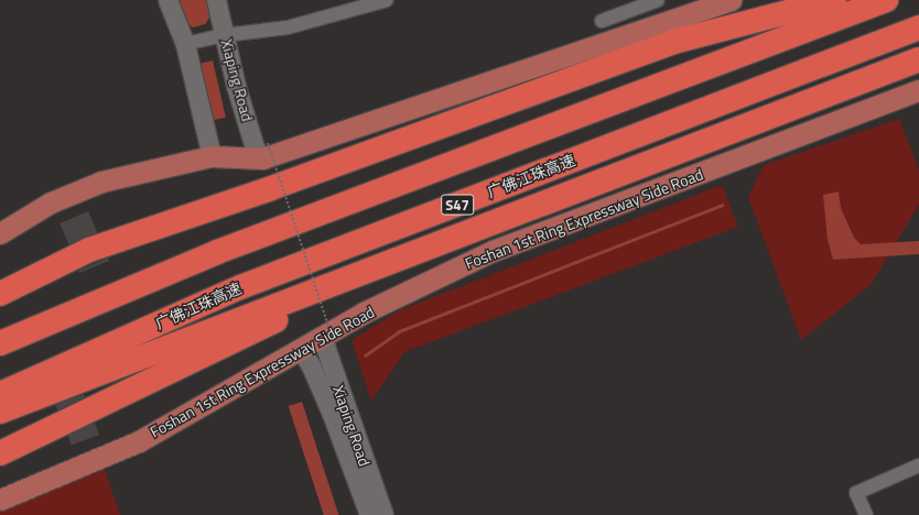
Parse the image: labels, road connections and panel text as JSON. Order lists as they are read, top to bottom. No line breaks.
{"streets":{"highway":["广佛江珠高速","S47"],"main road":["Xiaping Road","Foshan 1st Ring Expressway Side Road"]},"crossings":[["Xiaping Road","Foshan 1st Ring Expressway Side Road"]]}
